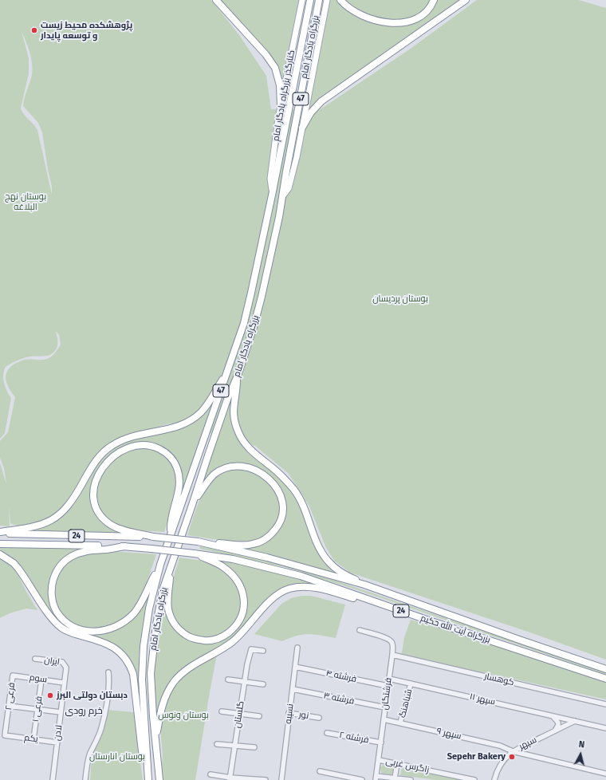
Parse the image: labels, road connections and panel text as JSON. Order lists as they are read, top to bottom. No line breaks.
{"streets":{"highway":["بزرگراه یادگار امام","47","24","بزرگراه آیت الله حکیم"],"main road":["کنارگذر بزرگراه یادگار امام"],"street":["ایران","فرشته ۴","سوم","کوهسار","فرشتگان","فرعی ۲","فرشته ۳","سپهر ۱۱","شباهنگ","فرعی ۱","نسیبه","گلستان","نور","لادن","سپهر ۹","فرشته ۲","یکم","سپهر","زاگرس غربی"]},"crossings":[["بزرگراه یادگار امام","کنارگذر بزرگراه یادگار امام"],["24","بزرگراه آیت الله حکیم"],["ایران","لادن"],["فرشته ۴","فرشتگان"],["فرشته ۴","نسیبه"],["سوم","فرعی ۲"],["سوم","فرعی ۱"],["سوم","لادن"],["کوهسار","فرشتگان"],["فرشتگان","فرشته ۳"],["فرشتگان","سپهر ۱۱"],["فرشتگان","سپهر ۹"],["فرشتگان","فرشته ۲"],["فرشتگان","زاگرس غربی"],["فرعی ۲","یکم"],["فرشته ۳","نسیبه"],["سپهر ۱۱","شباهنگ"],["سپهر ۱۱","سپهر"],["شباهنگ","سپهر ۹"],["فرعی ۱","یکم"],["نسیبه","نور"],["لادن","یکم"],["سپهر ۹","سپهر"]],"districts":["خرم رودی"],"parks":["بوستان نهج البلاغه","بوستان پردیسان","بوستان ونوس","بوستان انارستان"],"places":["پژوهشکده محیط زیست و توسعه پایدار","دبستان دولتی البرز","Sepehr Bakery"],"north":"top"}
